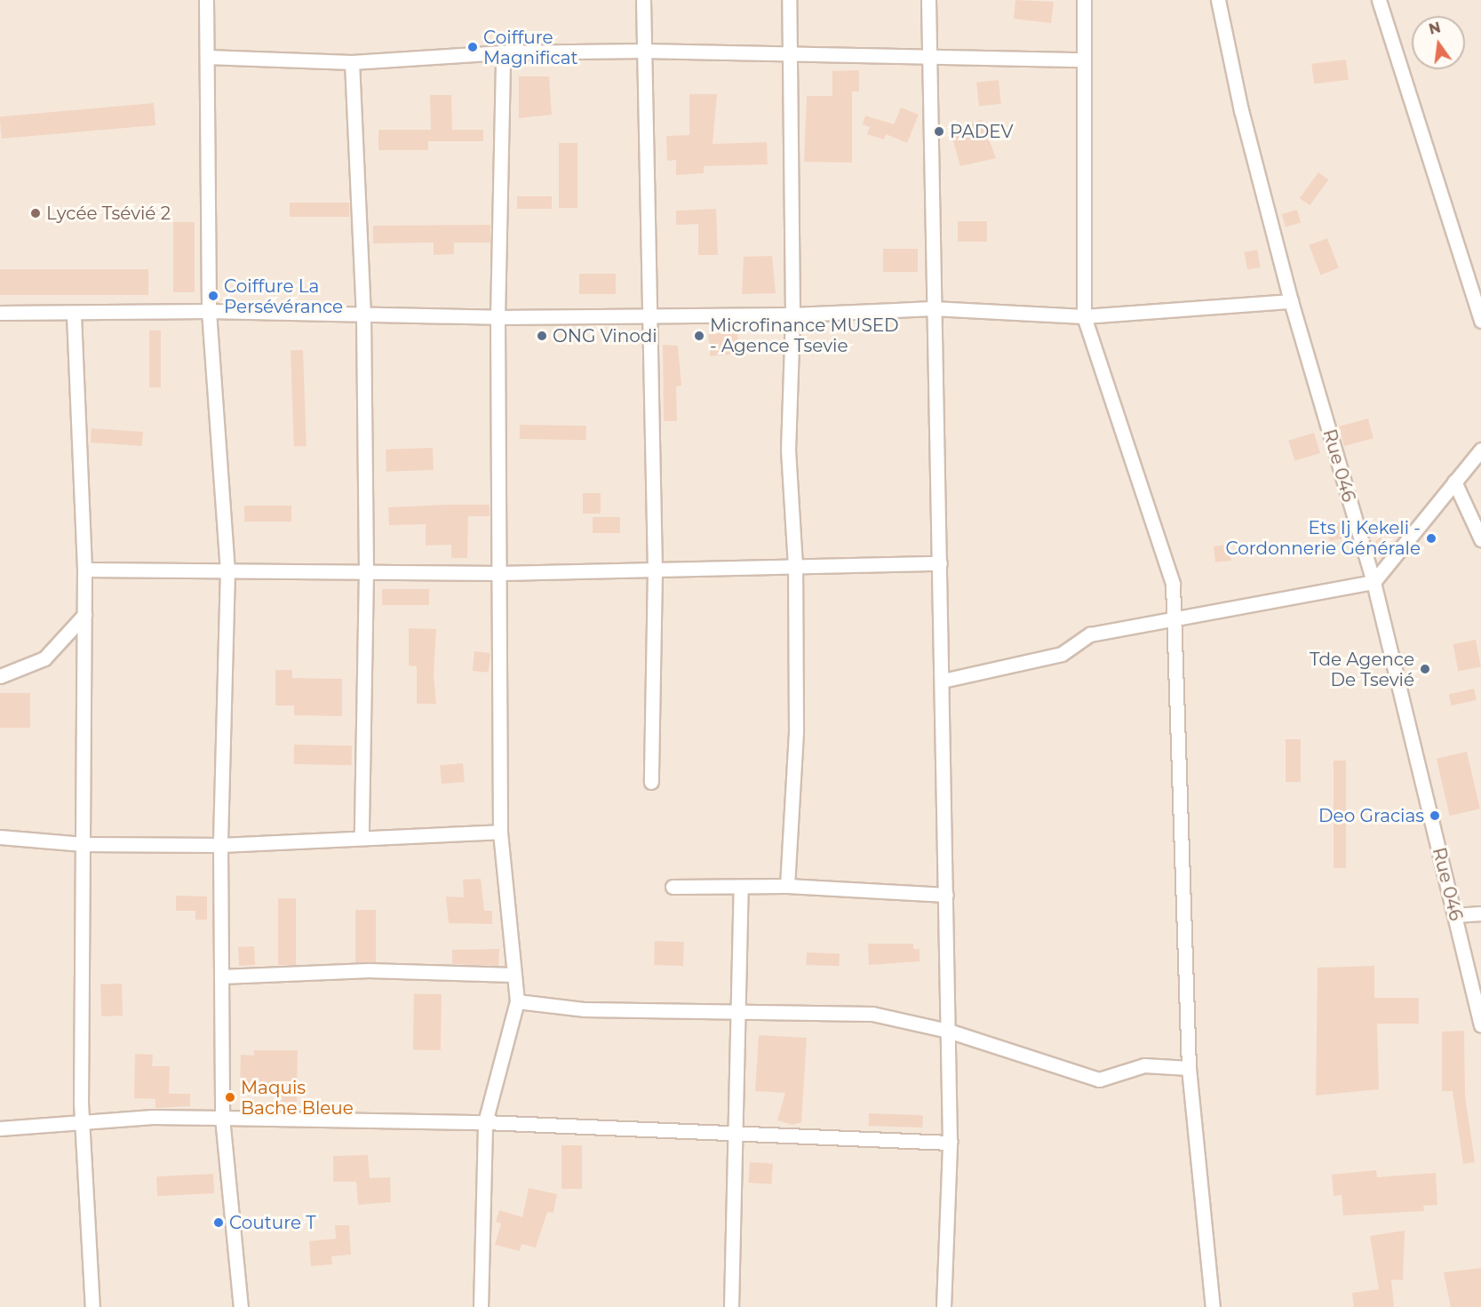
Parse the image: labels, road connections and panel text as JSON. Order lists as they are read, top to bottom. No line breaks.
{"streets":{"street":["Rue 046"]},"places":["Coiffure Magnificat","PADEV","Lycée Tsévié 2","Coiffure La Persévérance","ONG Vinodi","Microfinance MUSED - Agence Tsevie","Ets Ij Kekeli - Cordonnerie Générale","Tde Agence De Tsevié","Deo Gracias","Maquis Bache Bleue","Couture T"],"north":"top"}
